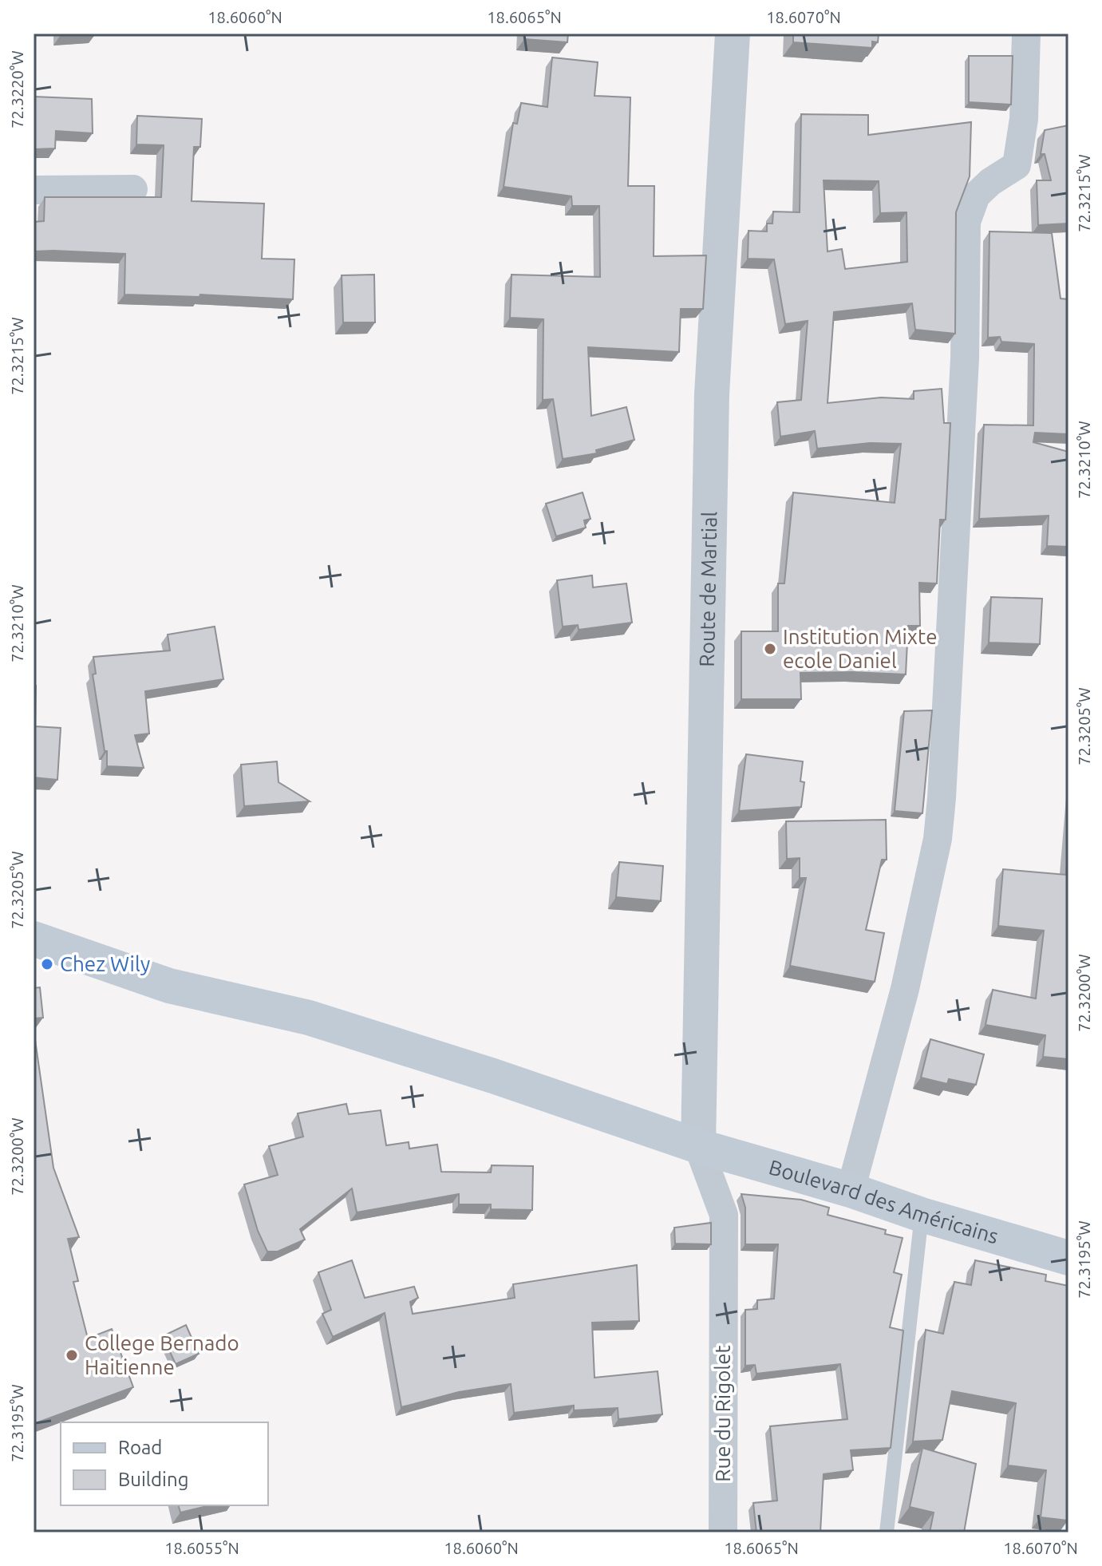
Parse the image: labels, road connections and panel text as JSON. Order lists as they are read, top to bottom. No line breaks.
{"streets":{"main road":["Boulevard des Américains"],"street":["Route de Martial","Rue du Rigolet"]},"crossings":[["Route de Martial","Boulevard des Américains"],["Route de Martial","Rue du Rigolet"],["Boulevard des Américains","Rue du Rigolet"]],"places":["Institution Mixte ecole Daniel","Chez Wily","College Bernado Haitienne"],"legend":["Road","Building"],"coordinates":["18.6060°N","18.6065°N","18.6070°N","72.3220°W","72.3215°W","72.3210°W","72.3205°W","72.3200°W","72.3195°W","18.6055°N"]}
